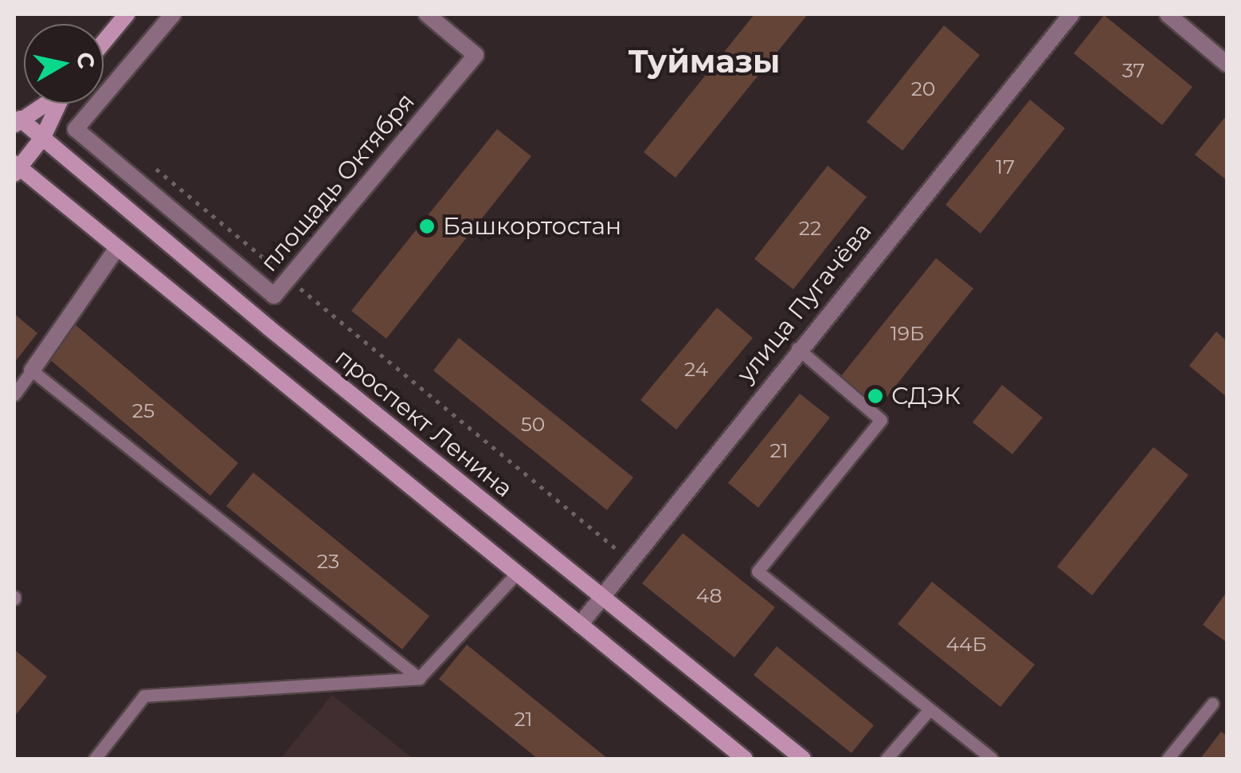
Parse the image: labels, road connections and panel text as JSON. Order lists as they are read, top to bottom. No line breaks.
{"streets":{"street":["площадь Октября","улица Пугачёва","проспект Ленина"]},"crossings":[["улица Пугачёва","проспект Ленина"]],"districts":["Туймазы"],"places":["Башкортостан","СДЭК"],"house_numbers":["37","20","17","22","19Б","24","25","50","21","23","48","44Б","21"],"north":"right"}
